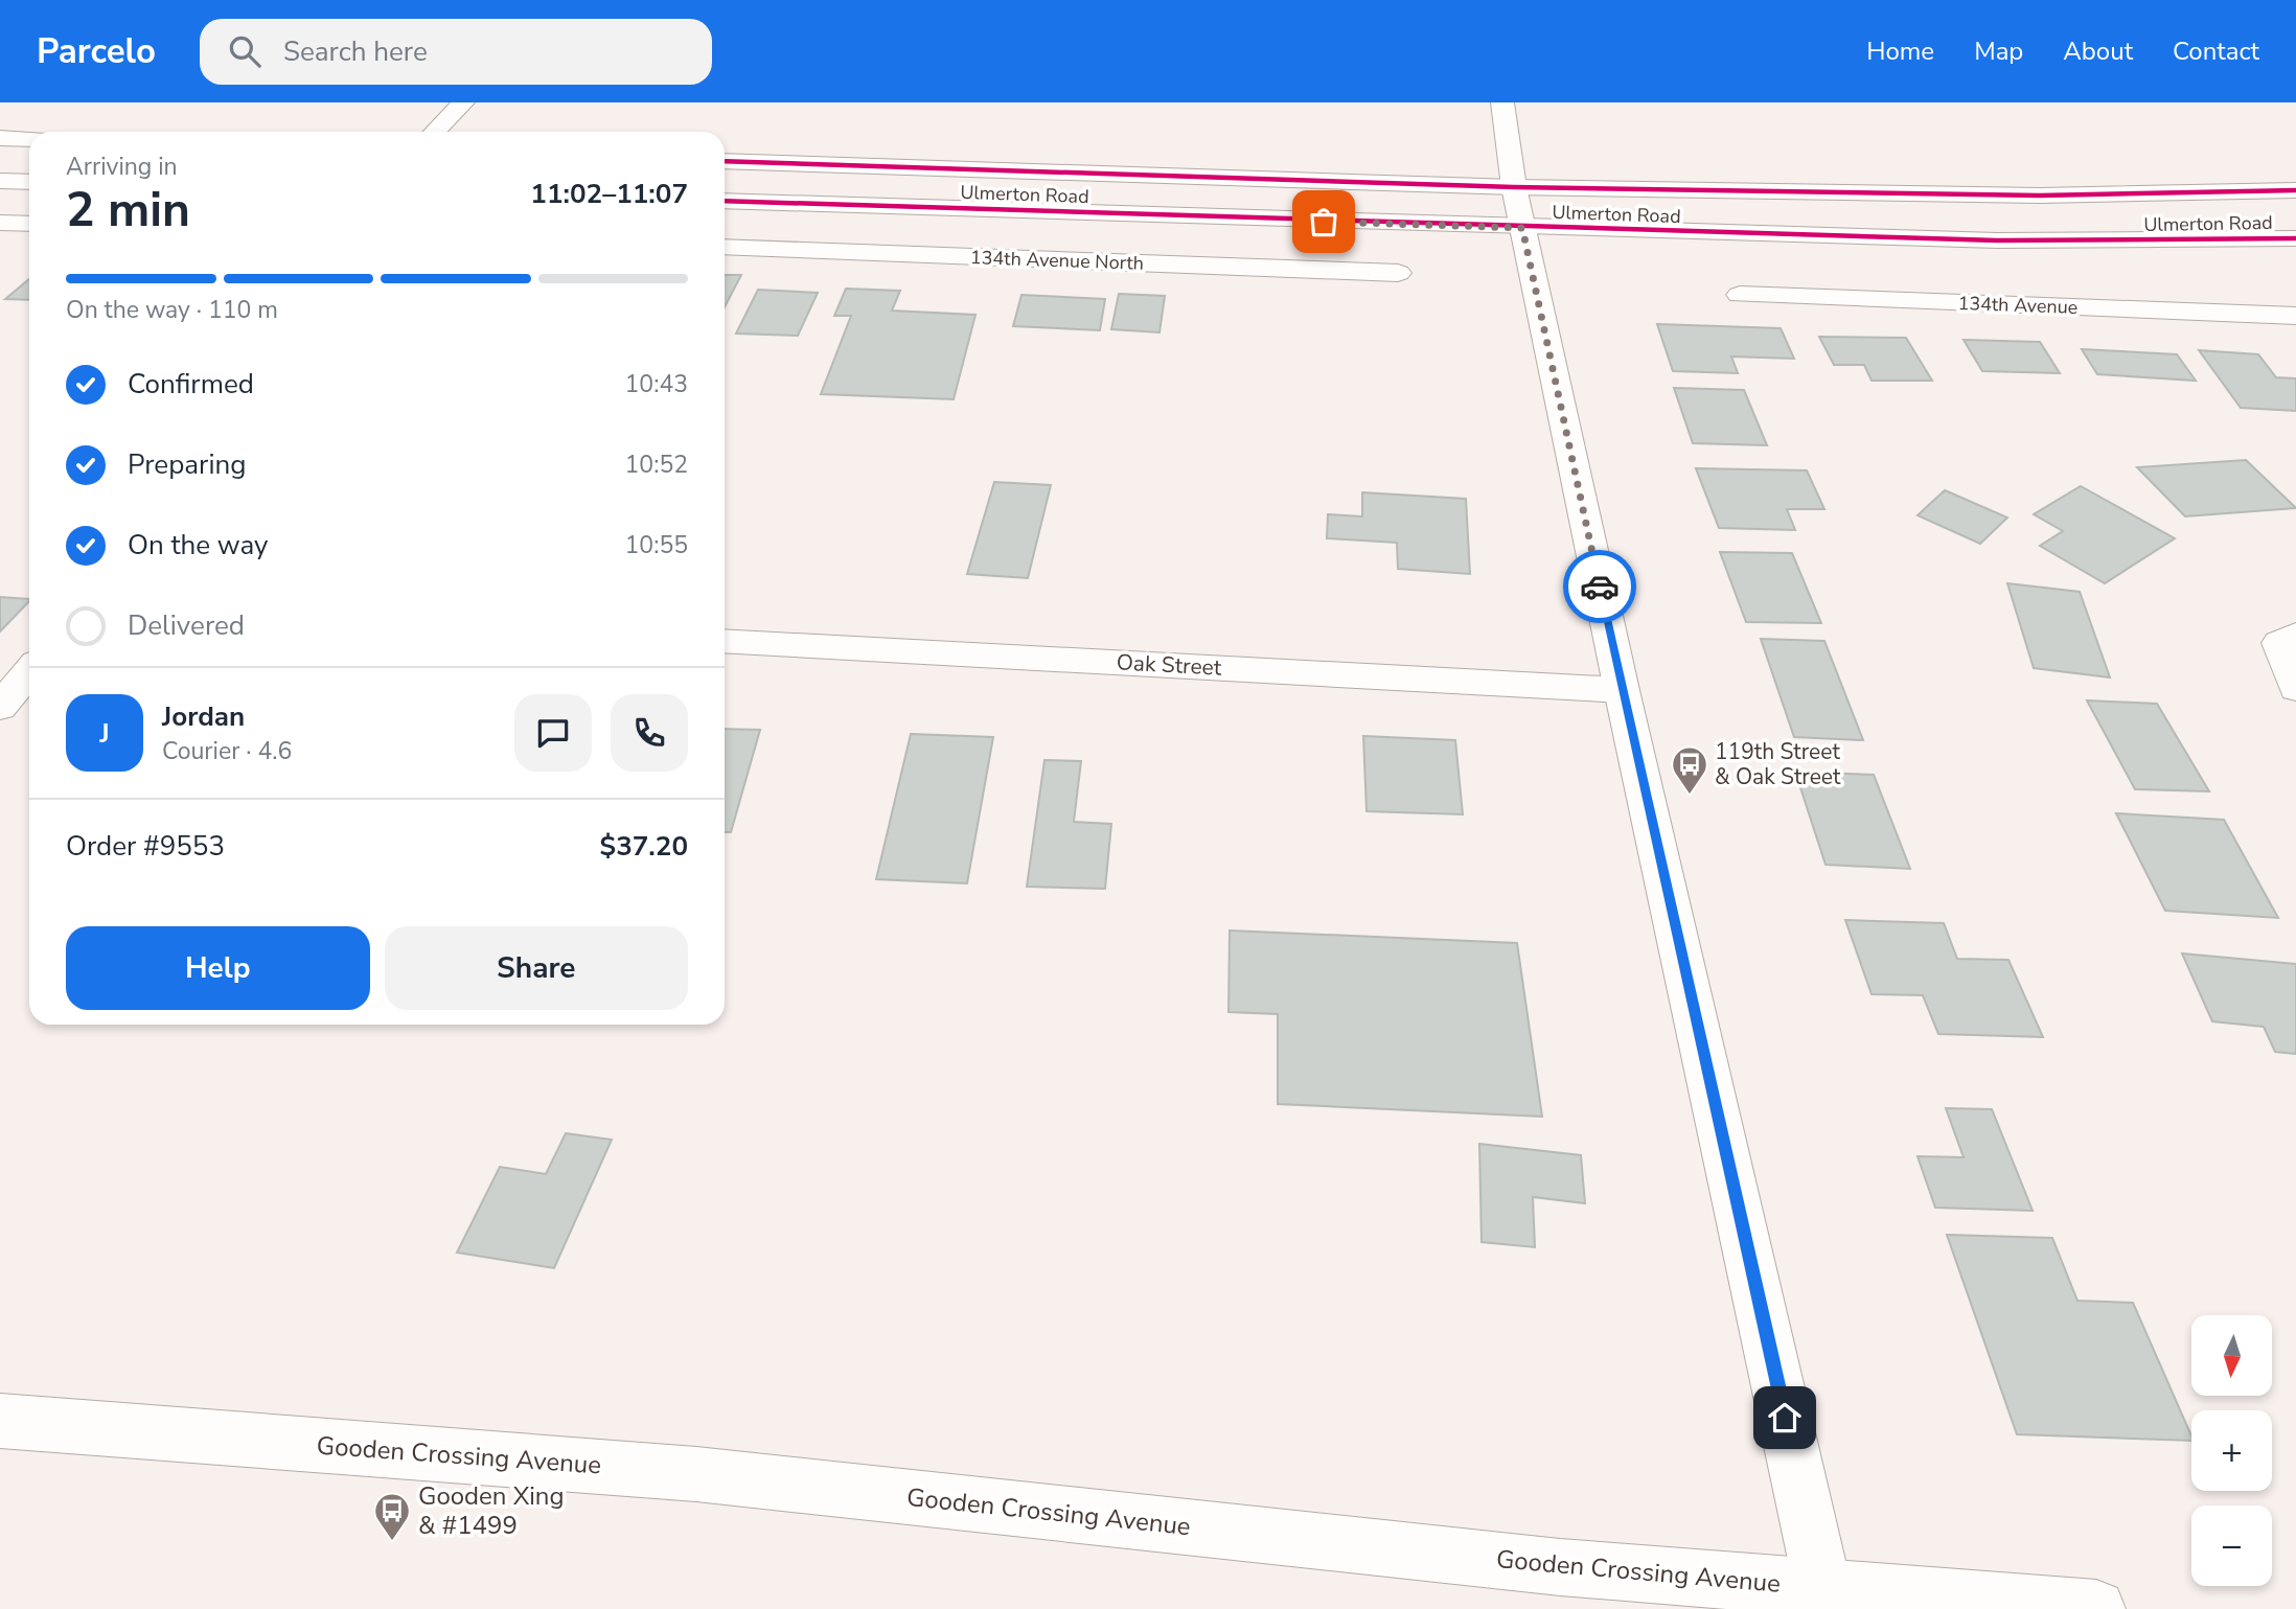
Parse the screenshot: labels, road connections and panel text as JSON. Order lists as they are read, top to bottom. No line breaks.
{"streets":{"street":["Ulmerton Road","134th Avenue North","134th Avenue","Oak Street","Gooden Crossing Avenue"]},"places":{"bus stop":["119th Street & Oak Street","Gooden Xing & #1499"]},"north":"bottom","page":{"header":"Parcelo","search":"Search here","nav":["Home","Map","About","Contact"],"heading":["2 min","Arriving in","11:02–11:07"],"panel":["Jordan","Courier · 4.6","Order #9553","$37.20"],"bar":"On the way · 110 m","list":[["Confirmed","10:43"],["Preparing","10:52"],["On the way","10:55"],"Delivered"],"round":"J","buttons":["Help","Share"],"map_buttons":["+","−"]}}
